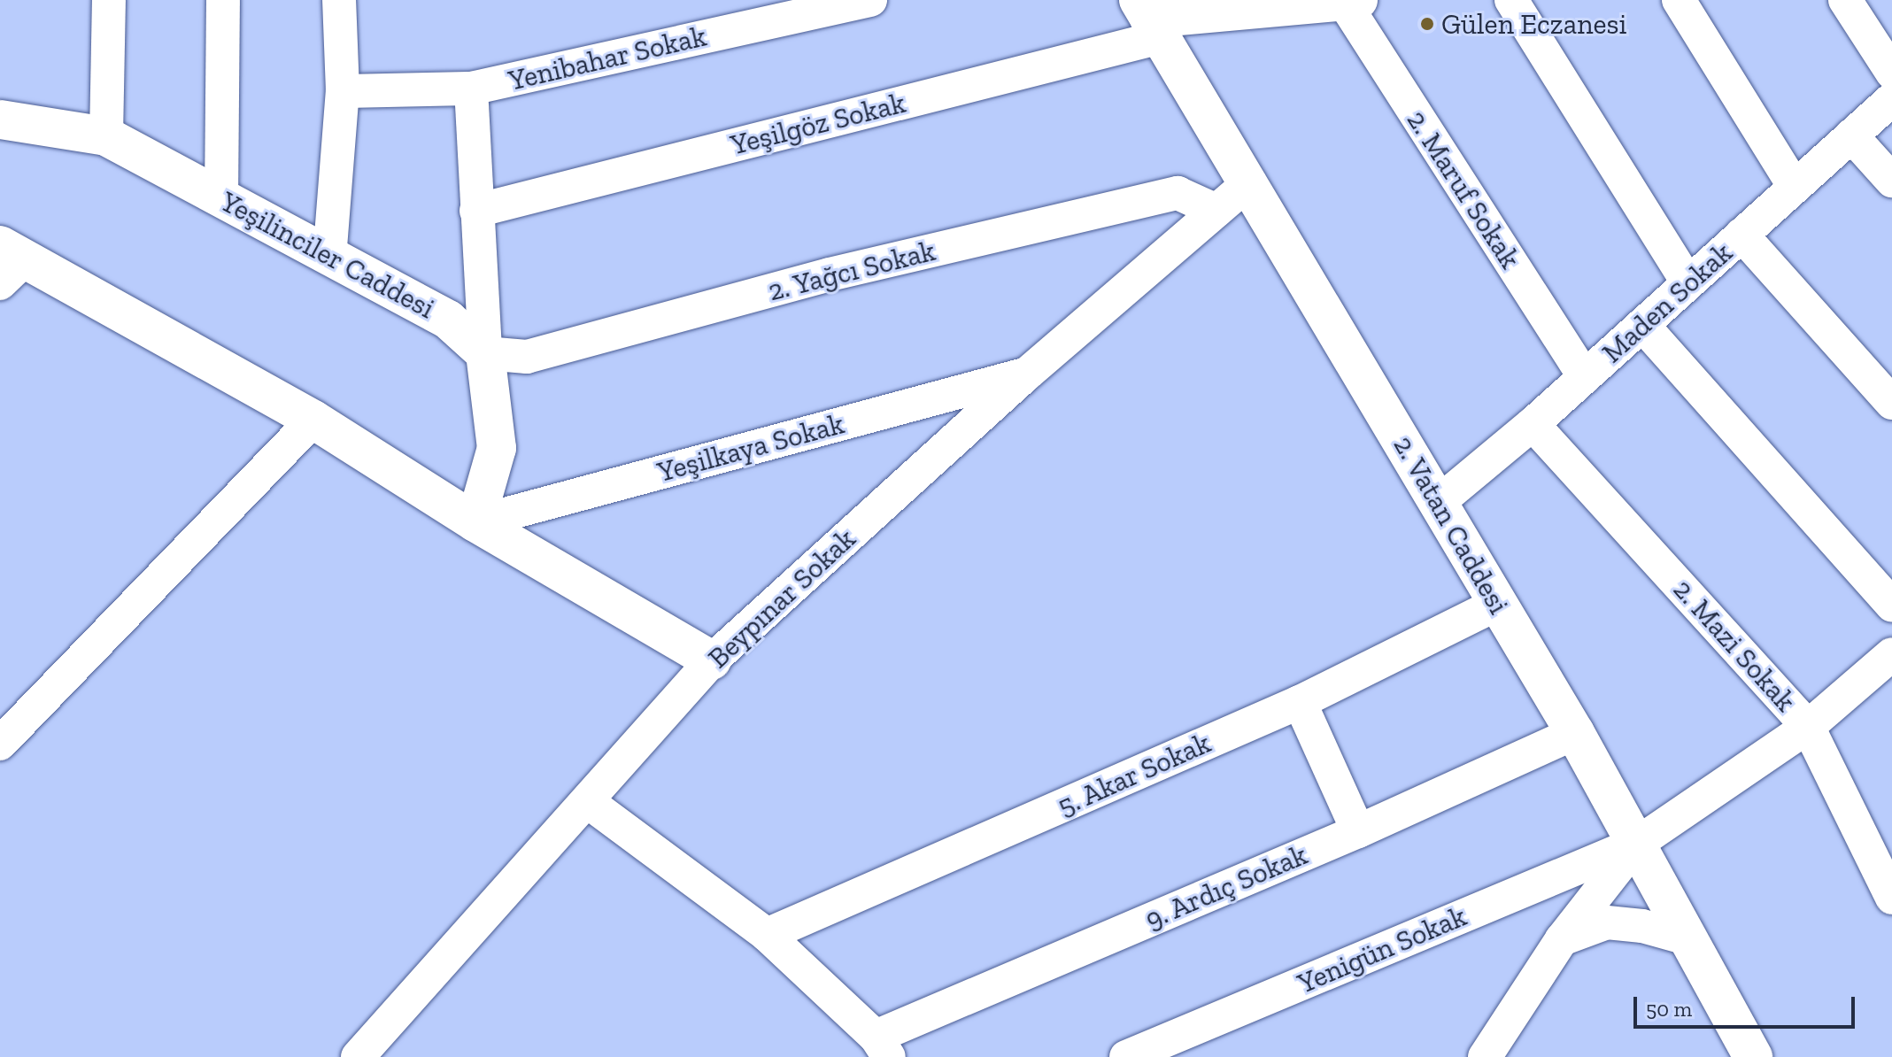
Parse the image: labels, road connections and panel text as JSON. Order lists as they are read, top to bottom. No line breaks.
{"streets":{"main road":["Yeşilinciler Caddesi","2. Vatan Caddesi"],"street":["Yenibahar Sokak","Yeşilgöz Sokak","2. Maruf Sokak","2. Yağcı Sokak","Maden Sokak","Yeşilkaya Sokak","Beypınar Sokak","2. Mazi Sokak","5. Akar Sokak","9. Ardıç Sokak","Yenigün Sokak"]},"crossings":[["Yeşilgöz Sokak","2. Vatan Caddesi"],["2. Maruf Sokak","Maden Sokak"],["Yeşilinciler Caddesi","2. Yağcı Sokak"],["2. Yağcı Sokak","Beypınar Sokak"],["Maden Sokak","2. Vatan Caddesi"],["Maden Sokak","2. Mazi Sokak"],["Yeşilkaya Sokak","Beypınar Sokak"],["2. Vatan Caddesi","Beypınar Sokak"],["2. Vatan Caddesi","5. Akar Sokak"],["2. Vatan Caddesi","9. Ardıç Sokak"],["2. Vatan Caddesi","Yenigün Sokak"]],"places":["Gülen Eczanesi"],"scale_bar":"50 m"}
